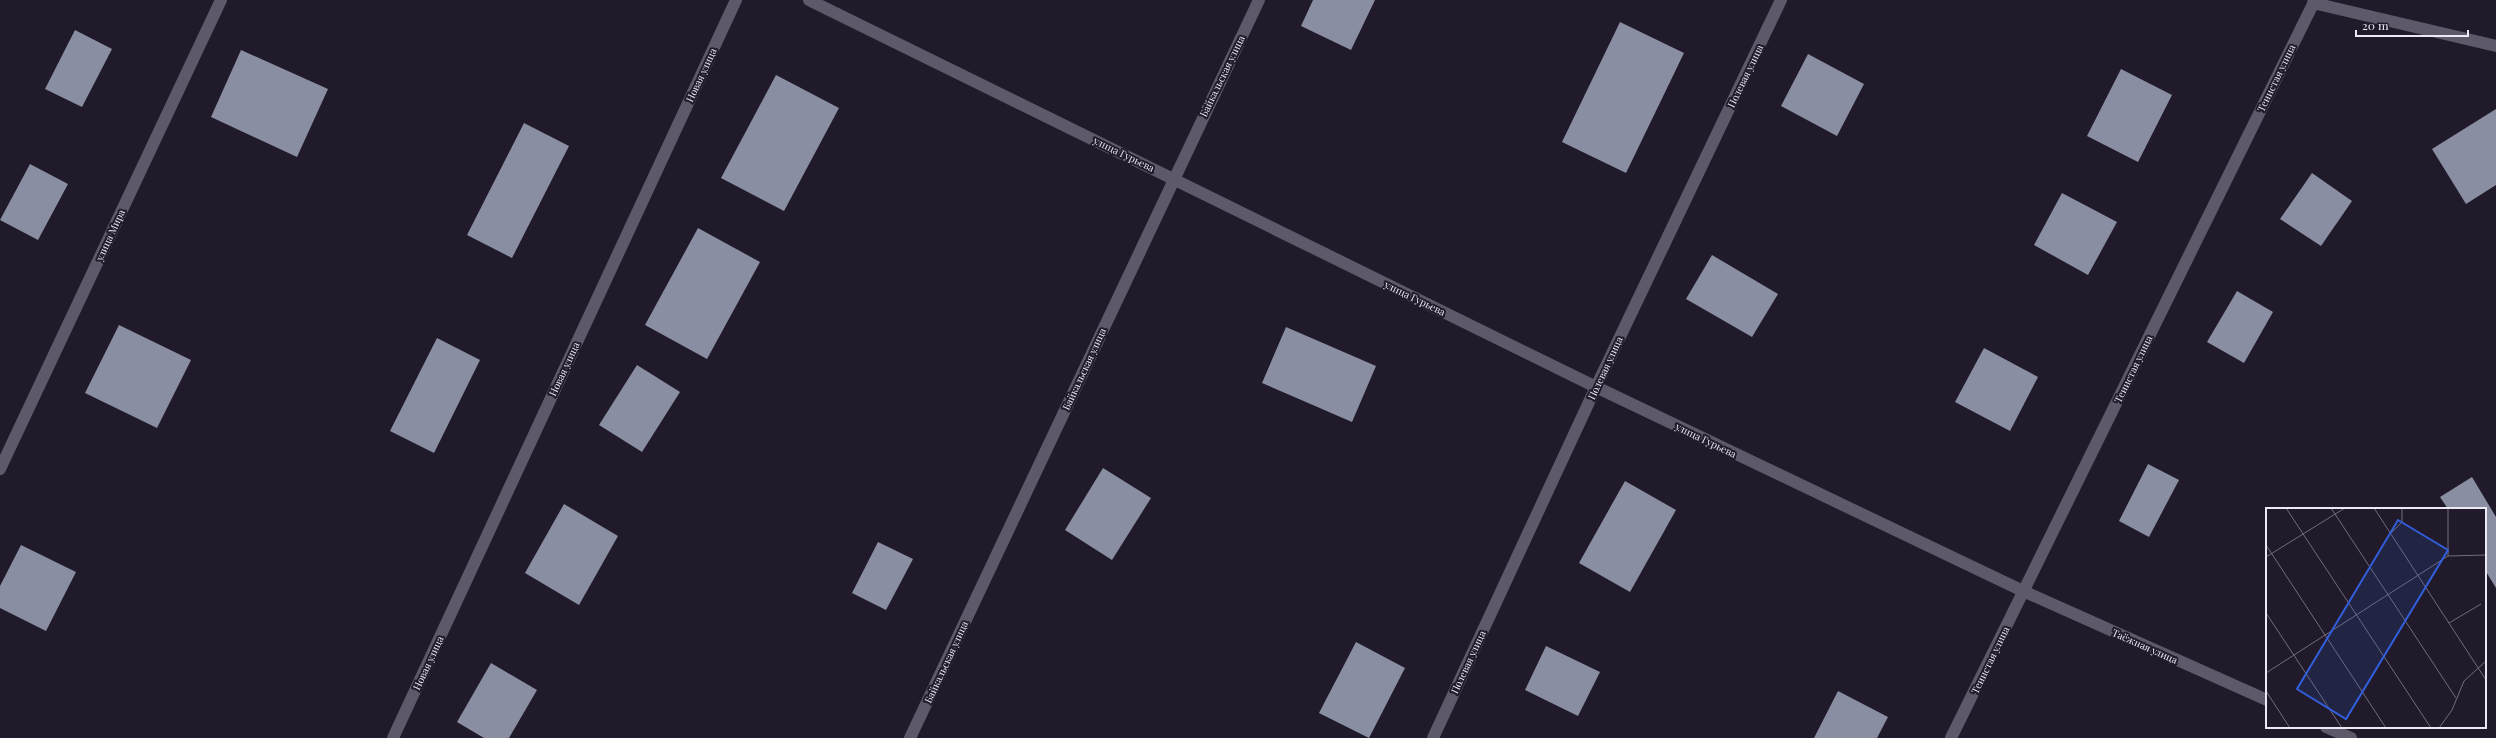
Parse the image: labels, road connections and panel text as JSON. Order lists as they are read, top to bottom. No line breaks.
{"streets":{"street":["Новая улица","Байкальская улица","Полевая улица","Тенистая улица","улица Гурьева","улица Мира","Таёжная улица"]},"crossings":[["Байкальская улица","улица Гурьева"],["Полевая улица","улица Гурьева"],["Тенистая улица","улица Гурьева"],["Тенистая улица","Таёжная улица"],["улица Гурьева","Таёжная улица"]],"scale_bar":"20 m"}
